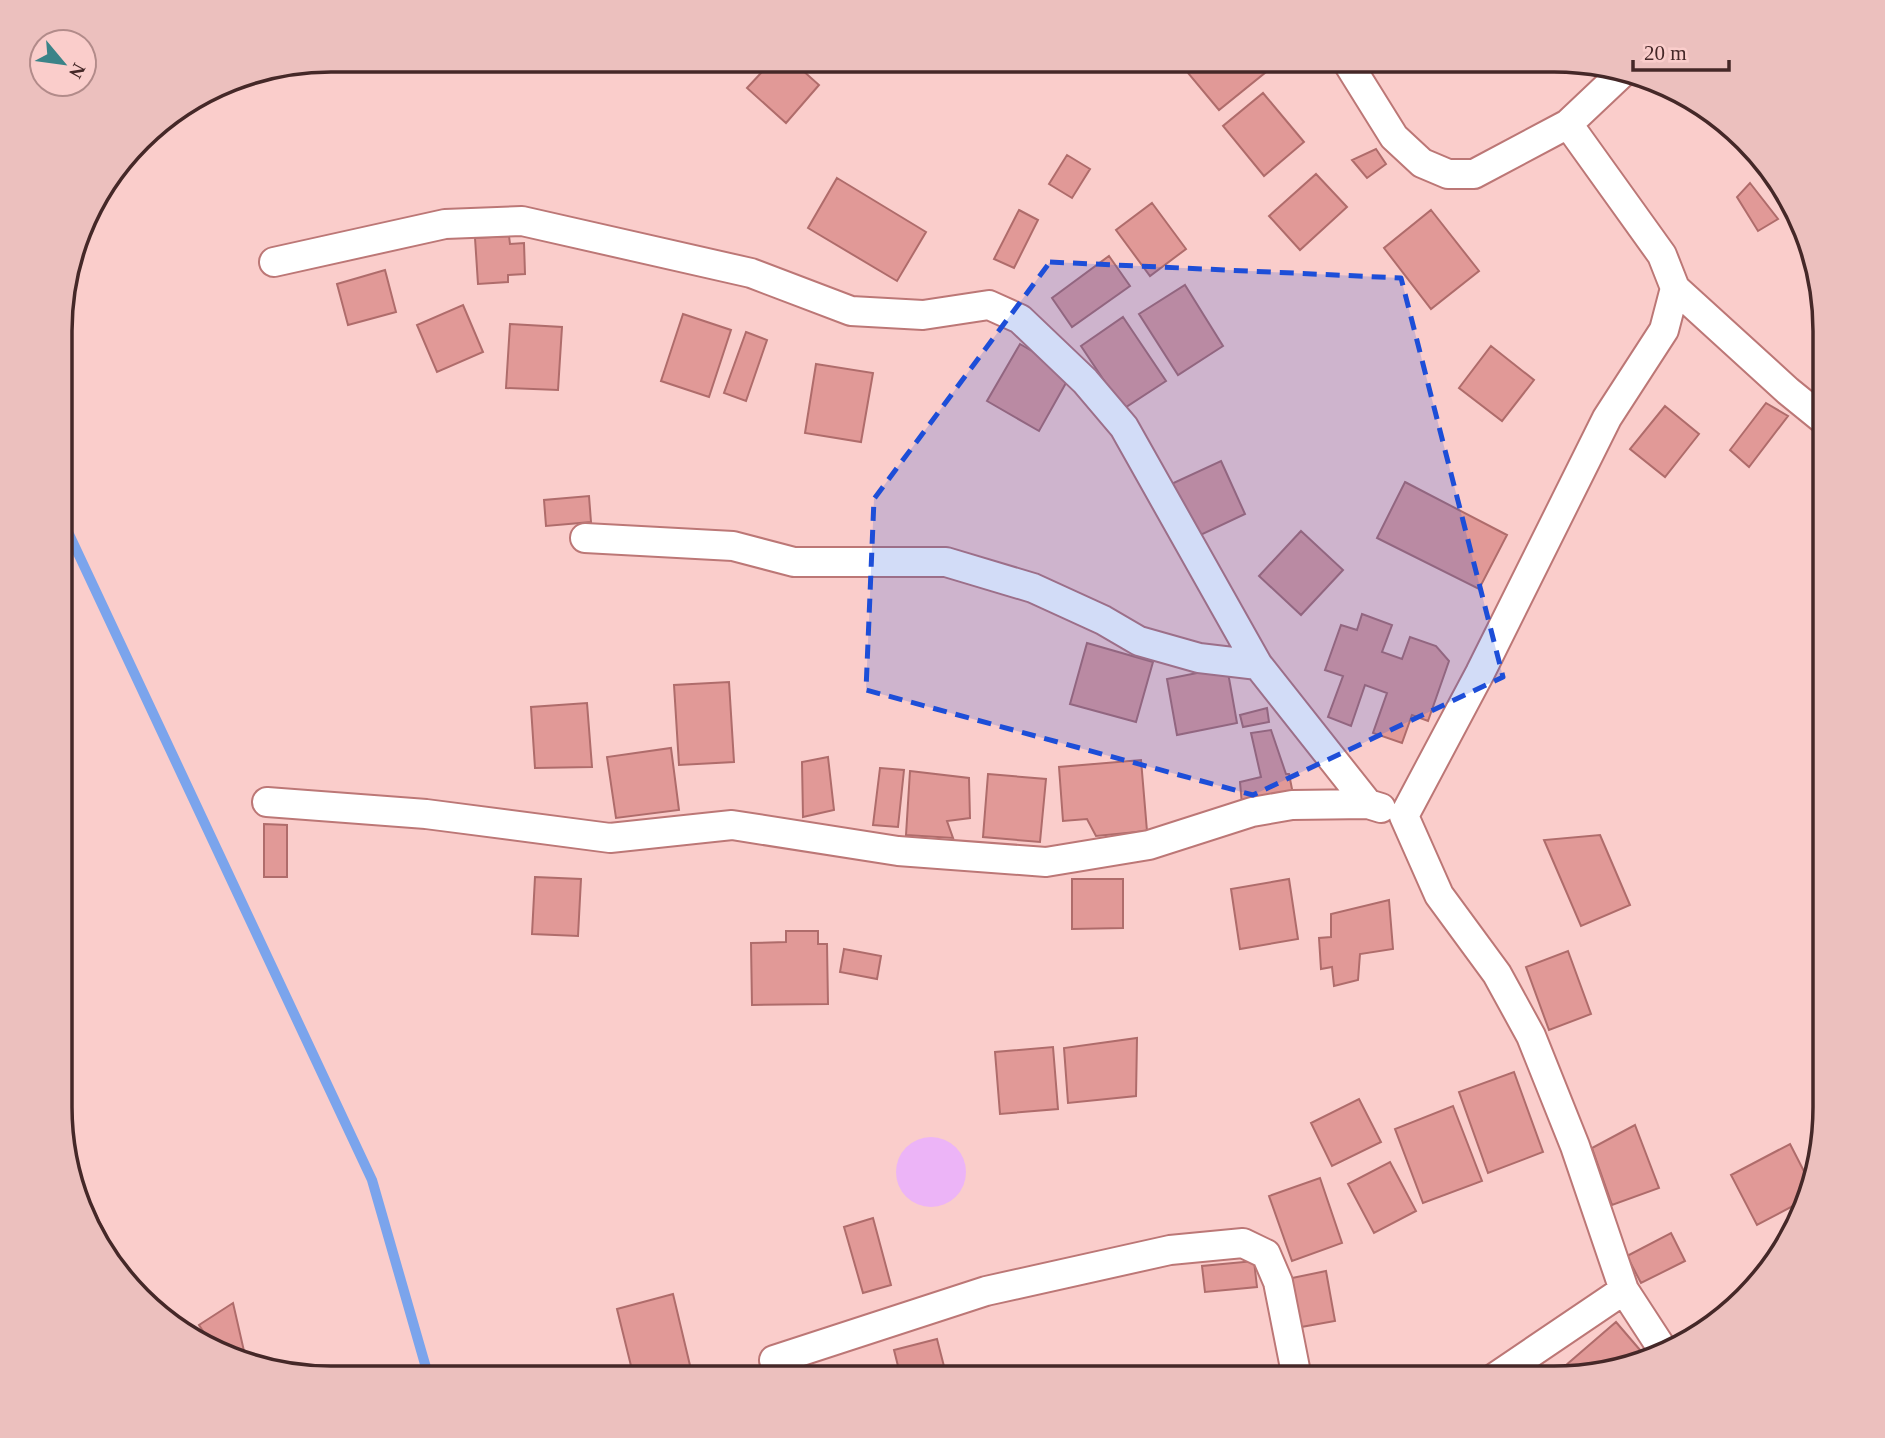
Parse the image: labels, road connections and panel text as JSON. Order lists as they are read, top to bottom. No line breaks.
{"scale_bar":"20 m","north":"bottom right"}
